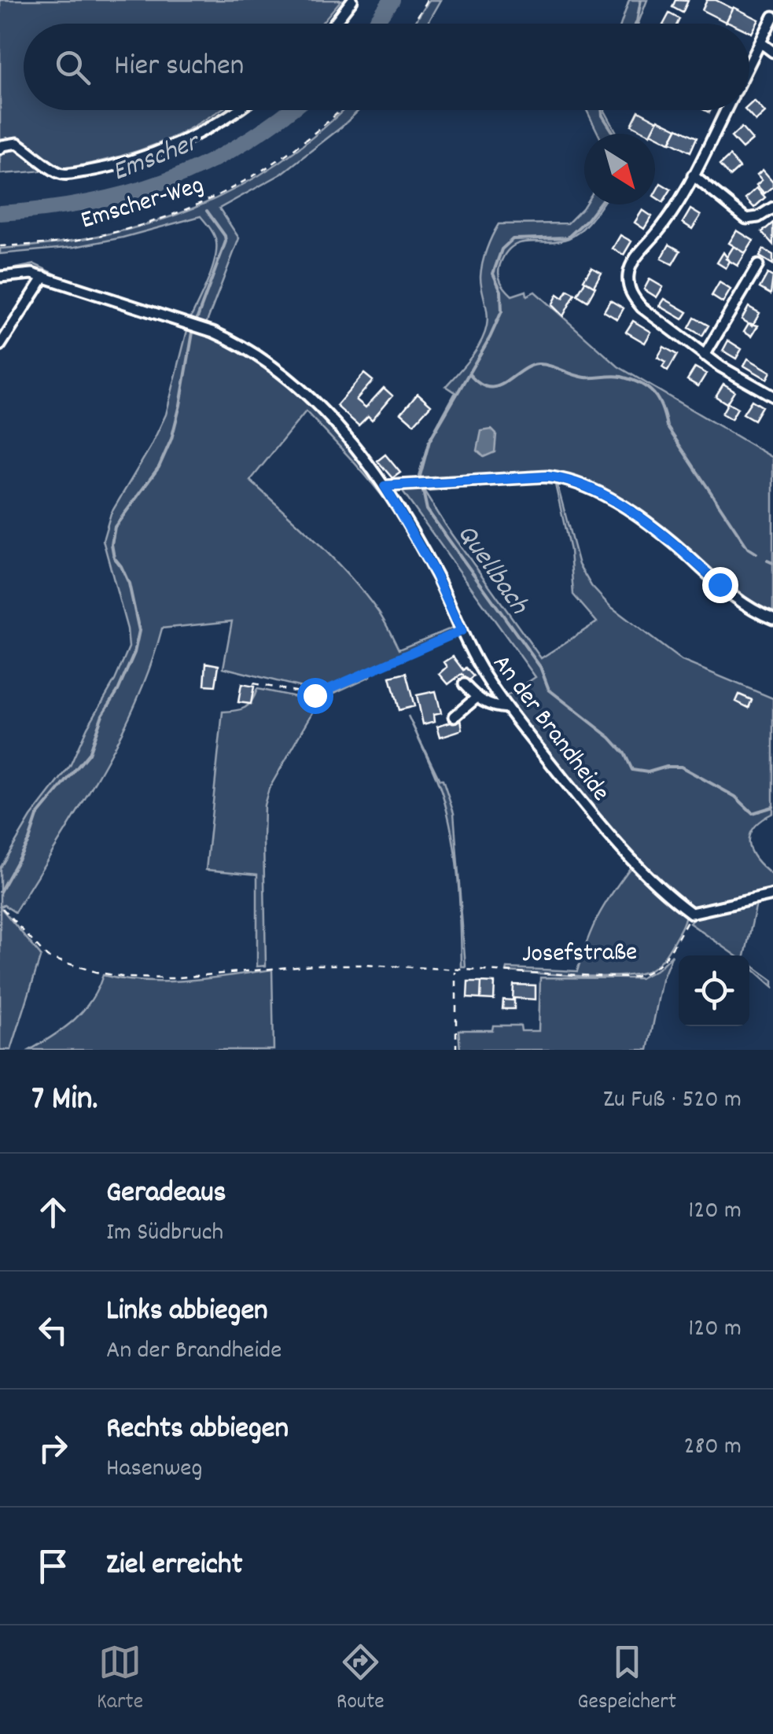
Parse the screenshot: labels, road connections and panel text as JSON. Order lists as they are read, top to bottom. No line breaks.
{"streets":{"street":["An der Brandheide"],"path":["Emscher-Weg","Josefstraße"]},"crossings":[["An der Brandheide","Josefstraße"]],"water":["Emscher","Quellbach"],"north":"bottom right","page":{"search":"Hier suchen","heading":["7 Min.","Zu Fuß · 520 m"],"list":[["Geradeaus","Im Südbruch","120 m"],["Links abbiegen","An der Brandheide","120 m"],["Rechts abbiegen","Hasenweg","280 m"],"Ziel erreicht"],"nav":["Karte","Route","Gespeichert"]}}
